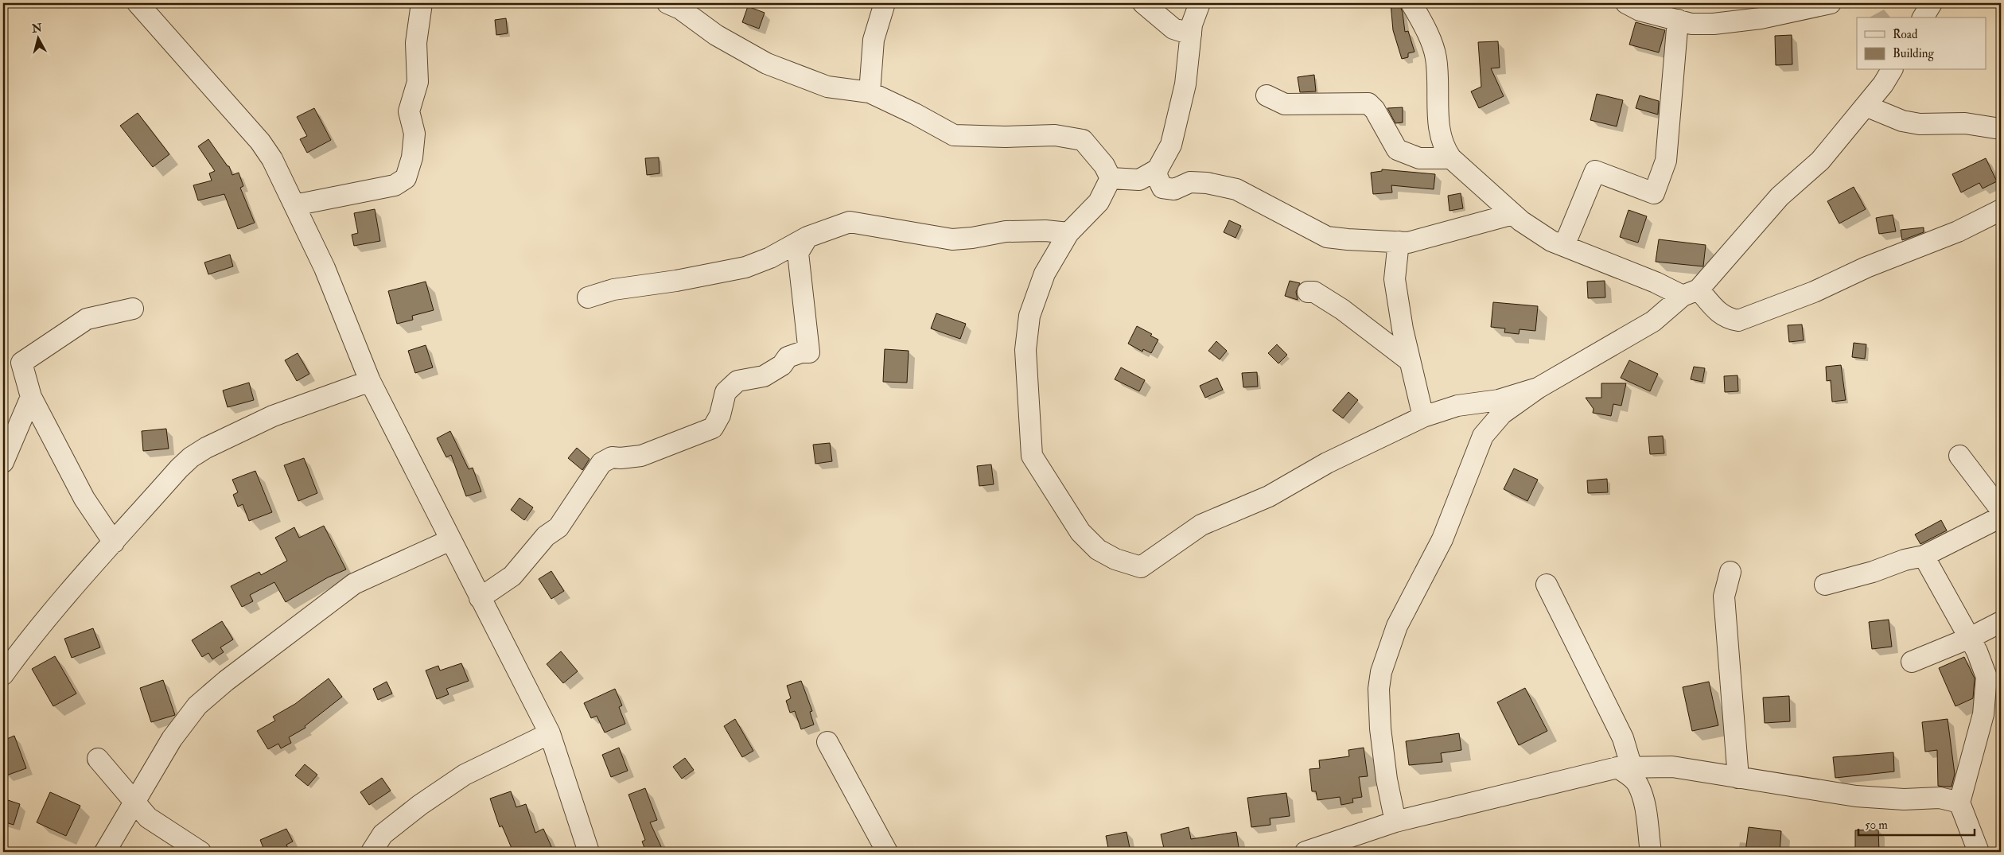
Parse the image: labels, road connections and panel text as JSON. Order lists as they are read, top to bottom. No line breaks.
{"legend":["Road","Building"],"scale_bar":"50 m","north":"top"}
